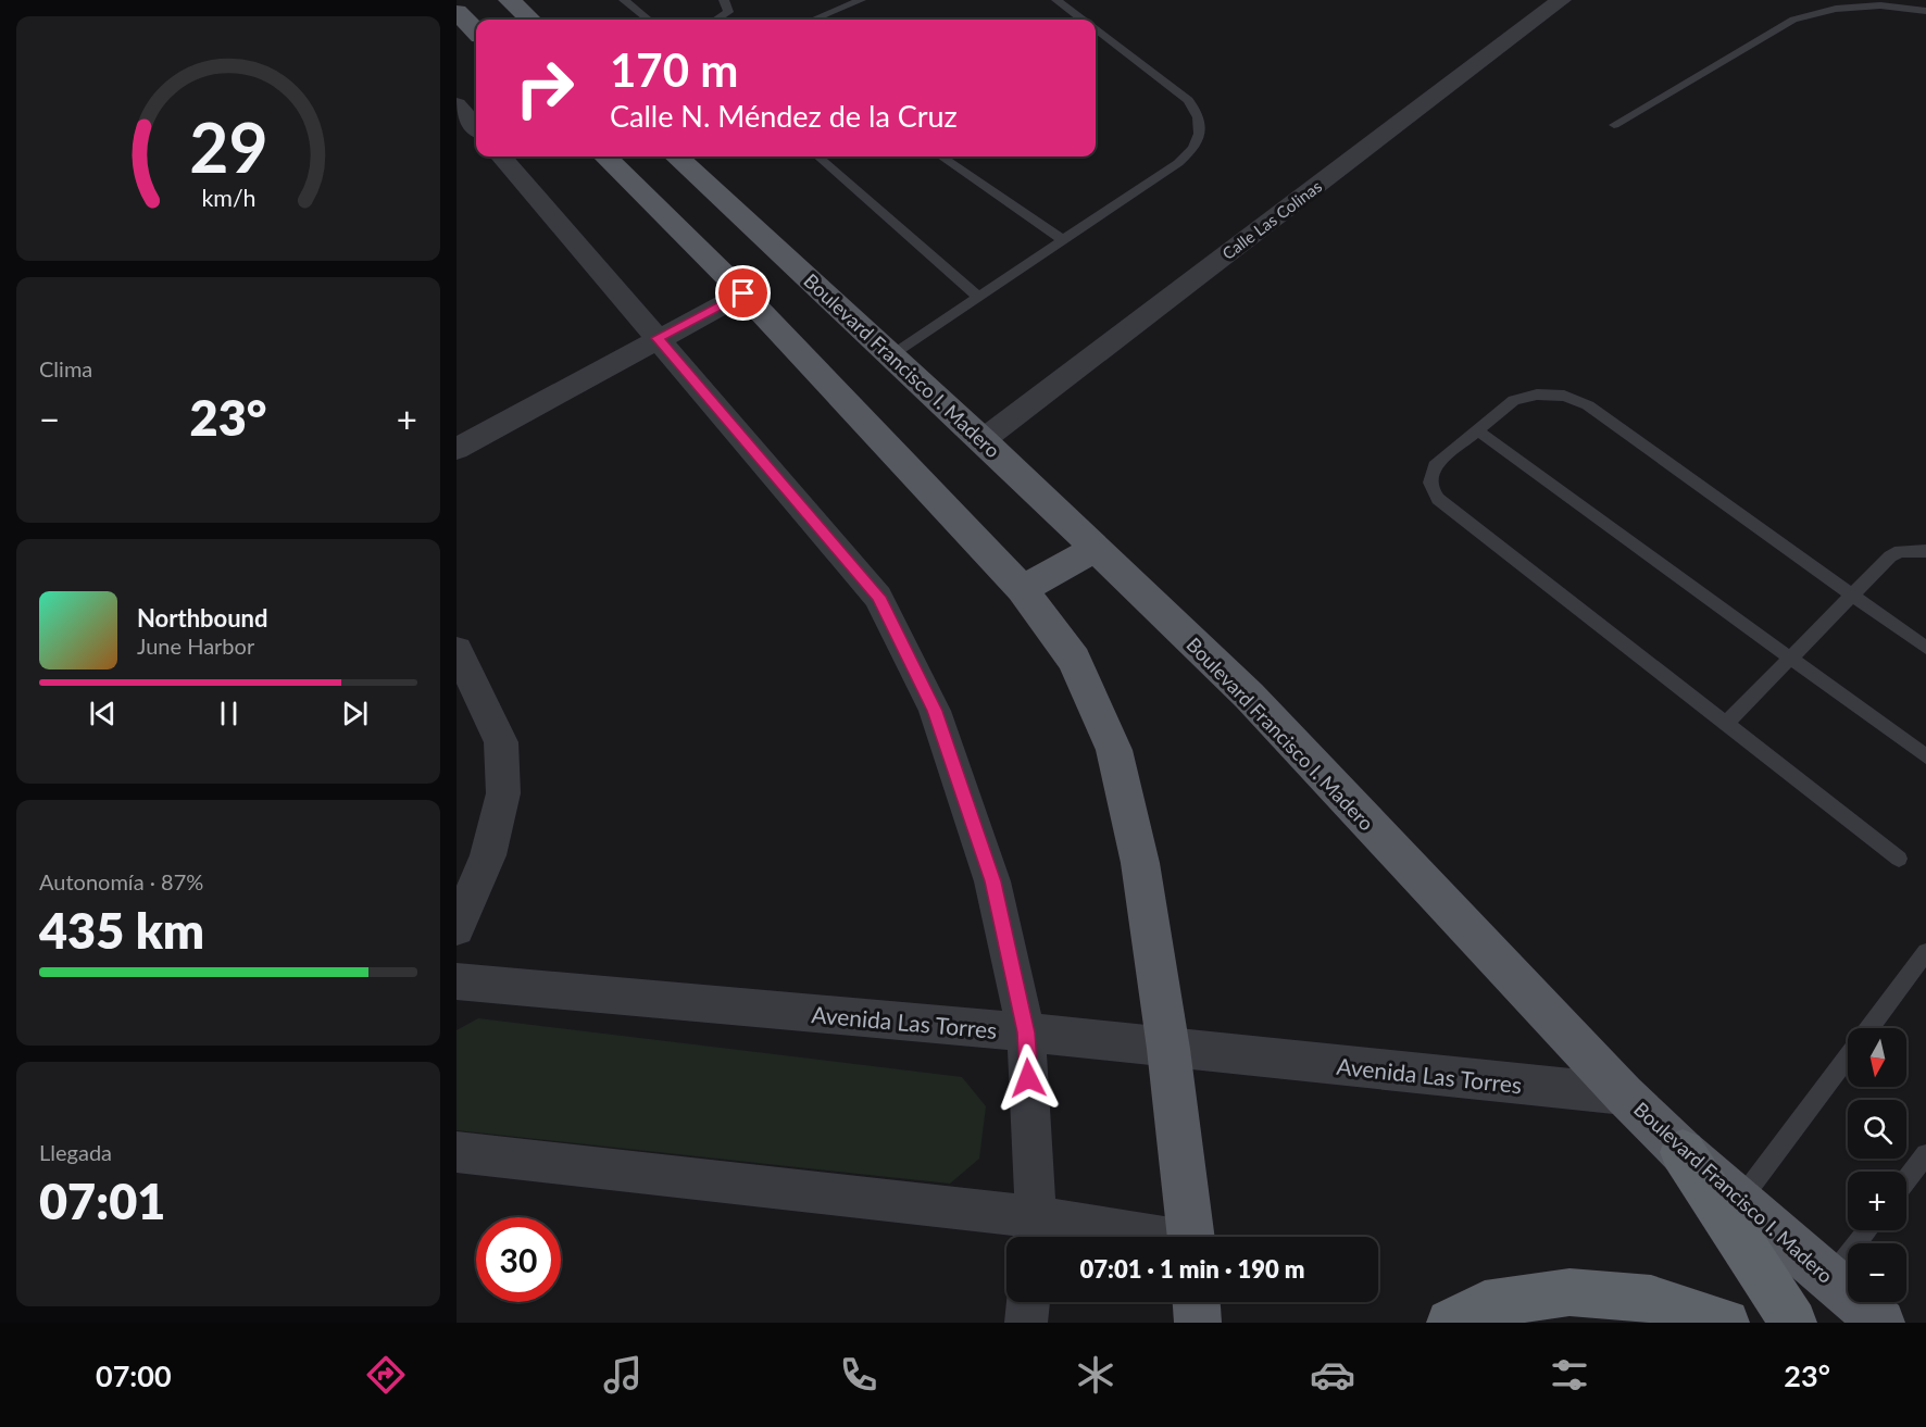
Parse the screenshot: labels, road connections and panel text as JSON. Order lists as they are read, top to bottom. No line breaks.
{"streets":{"main road":["Boulevard Francisco I. Madero"],"street":["Calle Las Colinas","Avenida Las Torres"]},"crossings":[["Calle Las Colinas","Boulevard Francisco I. Madero"],["Boulevard Francisco I. Madero","Avenida Las Torres"]],"north":"bottom","page":{"turn":["170 m","Calle N. Méndez de la Cruz"],"tile":["Clima",["Autonomía · 87%","435 km"],["Llegada","07:01"]],"heat":["−","23°","+"],"song":["Northbound","June Harbor"],"map_buttons":["+","−"],"limit":"30","trip":"07:01 · 1 min · 190 m","tabs":["07:00","23°"],"gauge":["29","km/h"]}}
